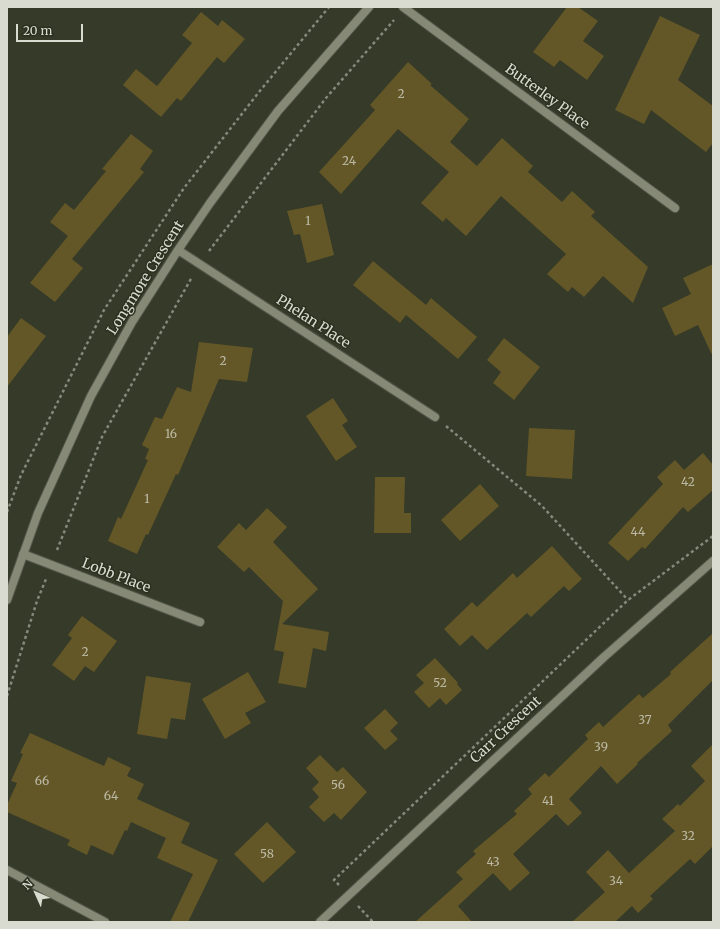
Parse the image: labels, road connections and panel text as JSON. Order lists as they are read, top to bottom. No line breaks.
{"streets":{"street":["Butterley Place","Longmore Crescent","Phelan Place","Lobb Place","Carr Crescent"]},"crossings":[["Longmore Crescent","Phelan Place"],["Longmore Crescent","Lobb Place"]],"house_numbers":["2","24","1","2","16","42","1","44","2","52","37","39","66","56","64","41","32","58","43","34"],"scale_bar":"20 m","north":"top left"}
